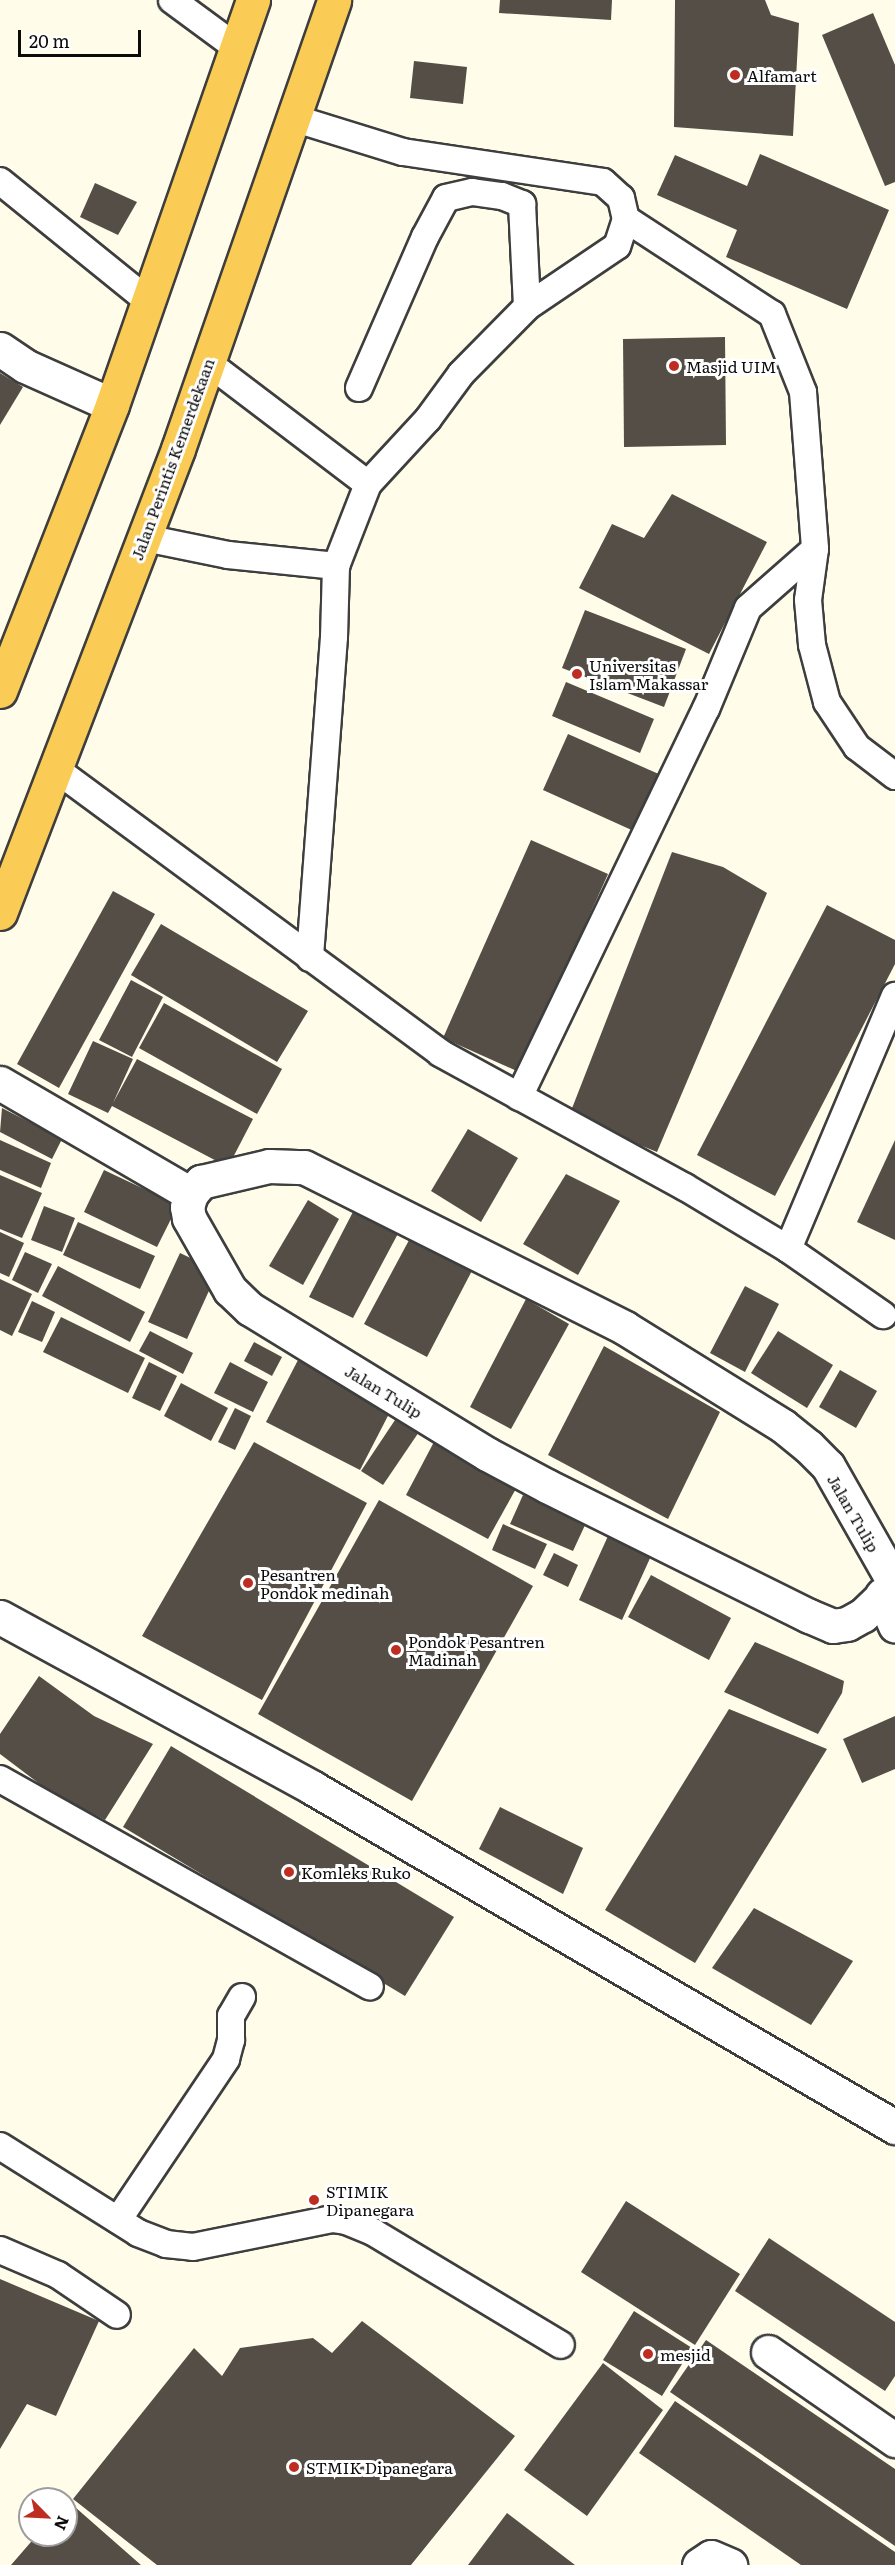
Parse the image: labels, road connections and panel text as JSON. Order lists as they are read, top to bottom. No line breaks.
{"streets":{"highway":["Jalan Perintis Kemerdekaan"],"street":["Jalan Tulip"]},"places":["Alfamart","Masjid UIM","Universitas Islam Makassar","Pesantren Pondok medinah","Pondok Pesantren Madinah","Komleks Ruko","STIMIK Dipanegara","mesjid","STMIK Dipanegara"],"scale_bar":"20 m","north":"bottom right"}
